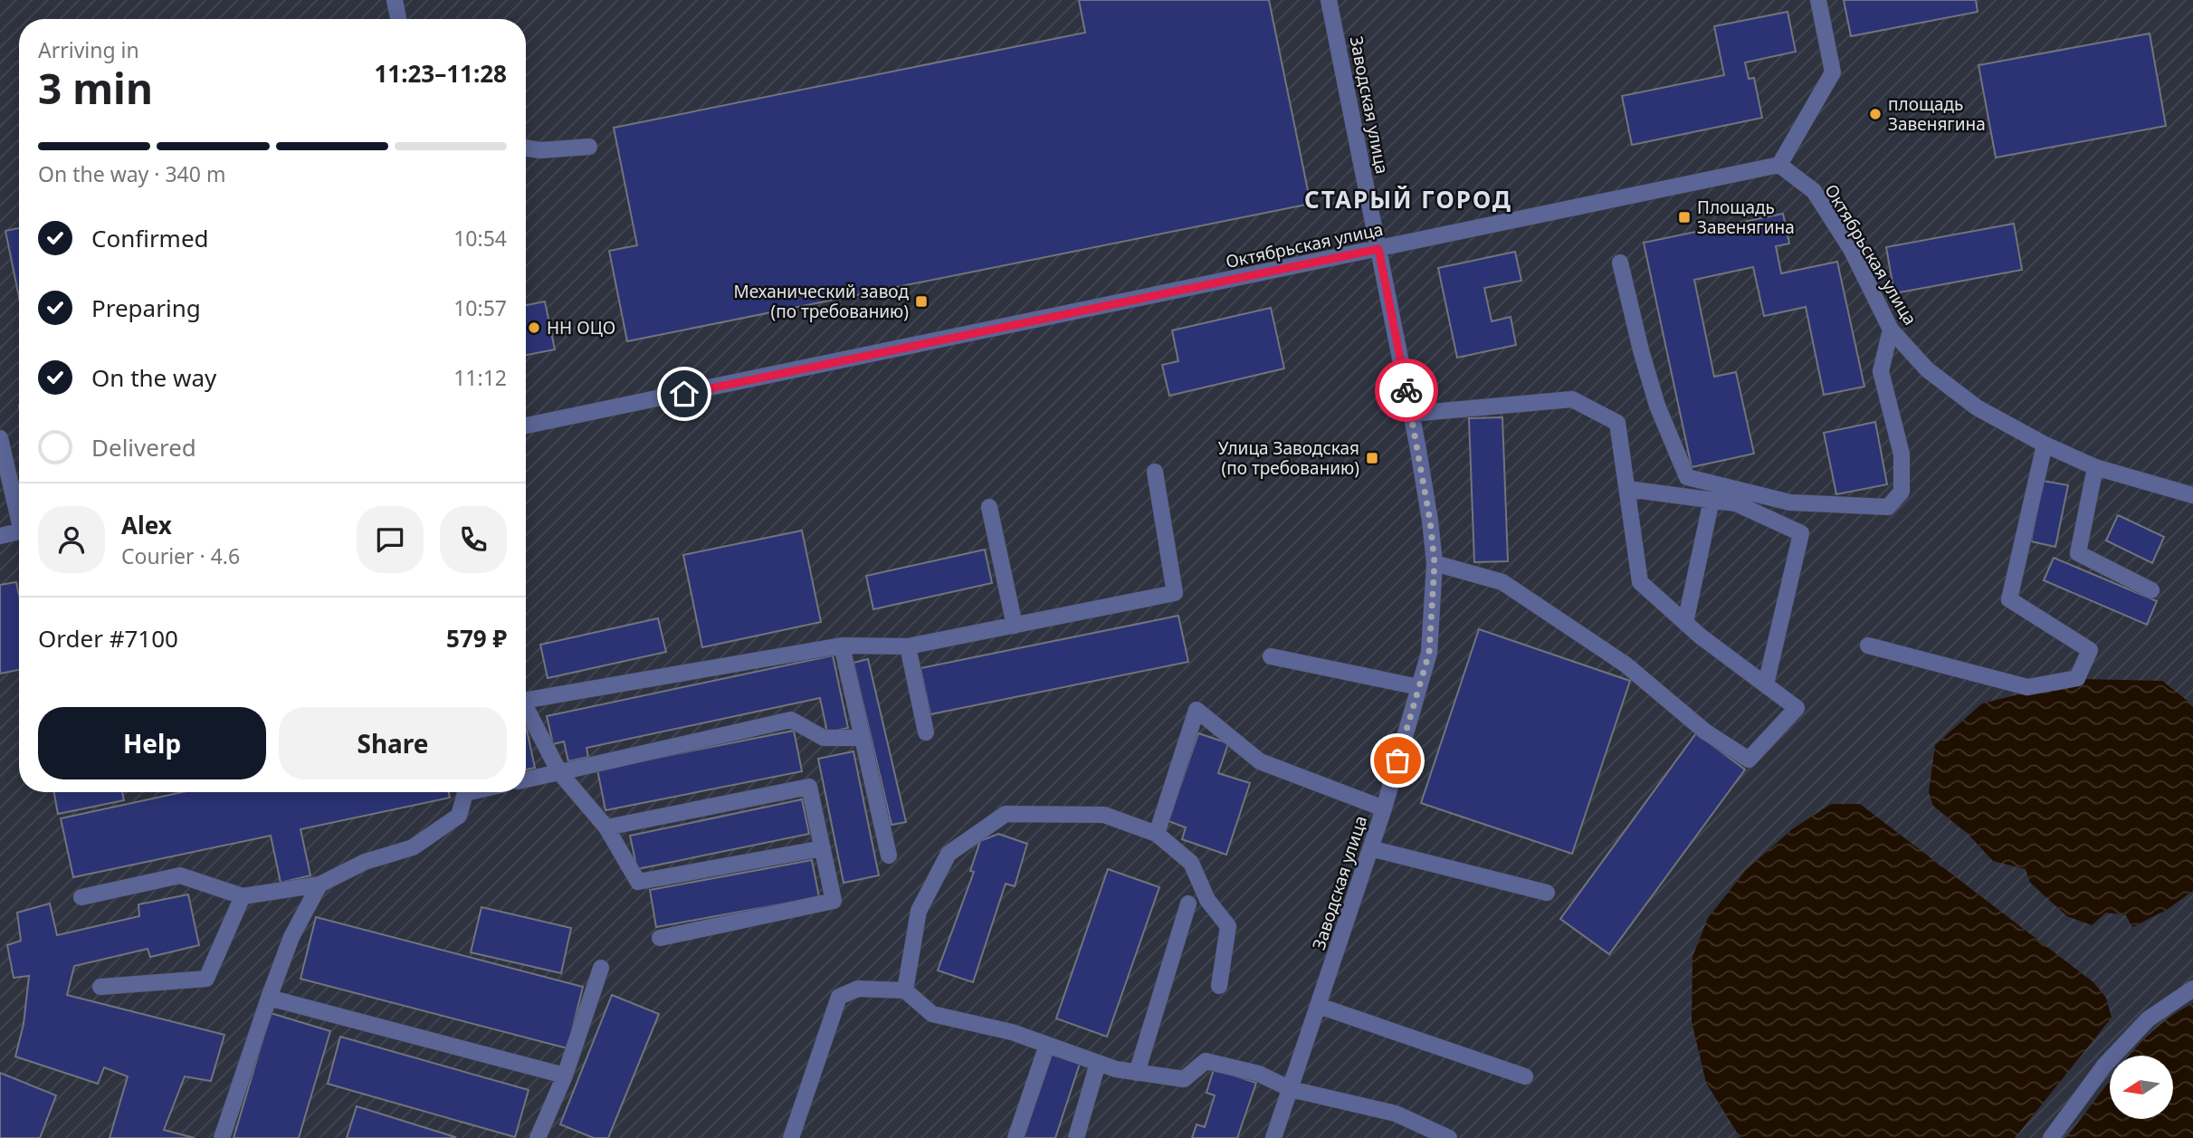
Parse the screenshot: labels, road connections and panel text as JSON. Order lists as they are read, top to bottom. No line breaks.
{"streets":{"street":["Заводская улица","Октябрьская улица"]},"crossings":[["Заводская улица","Октябрьская улица"]],"districts":["СТАРЫЙ ГОРОД"],"places":{"other":["площадь Завенягина","НН ОЦО"],"transit":["Площадь Завенягина","Механический завод (по требованию)","Улица Заводская (по требованию)"]},"north":"left","page":{"heading":["3 min","Arriving in","11:23–11:28"],"panel":["Alex","Courier · 4.6","Order #7100","579 ₽"],"bar":"On the way · 340 m","list":[["Confirmed","10:54"],["Preparing","10:57"],["On the way","11:12"],"Delivered"],"buttons":["Help","Share"]}}
